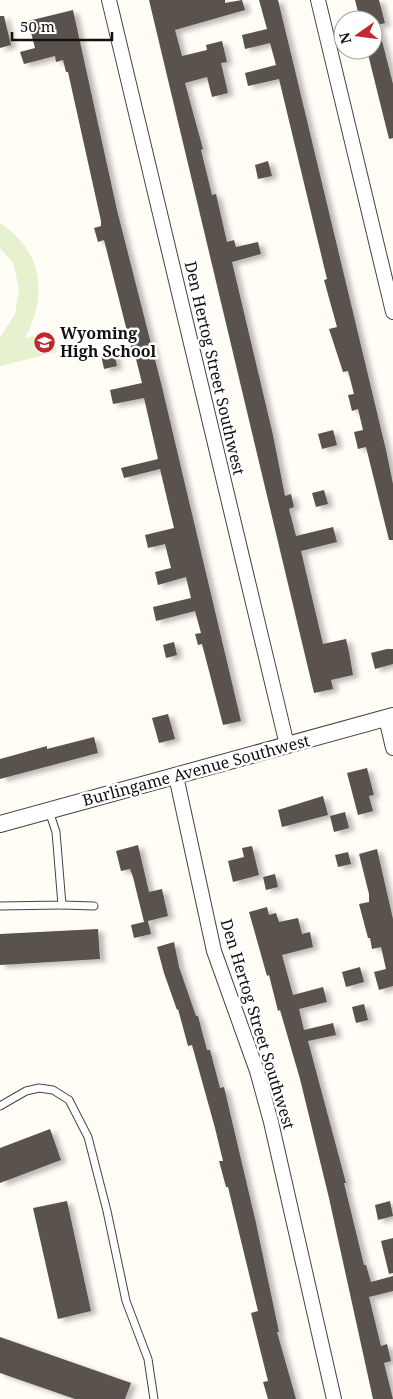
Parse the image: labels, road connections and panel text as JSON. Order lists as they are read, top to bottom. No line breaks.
{"streets":{"street":["Den Hertog Street Southwest","Burlingame Avenue Southwest"]},"crossings":[["Den Hertog Street Southwest","Burlingame Avenue Southwest"]],"places":{"school or university":["Wyoming High School"]},"scale_bar":"50 m","north":"left"}
